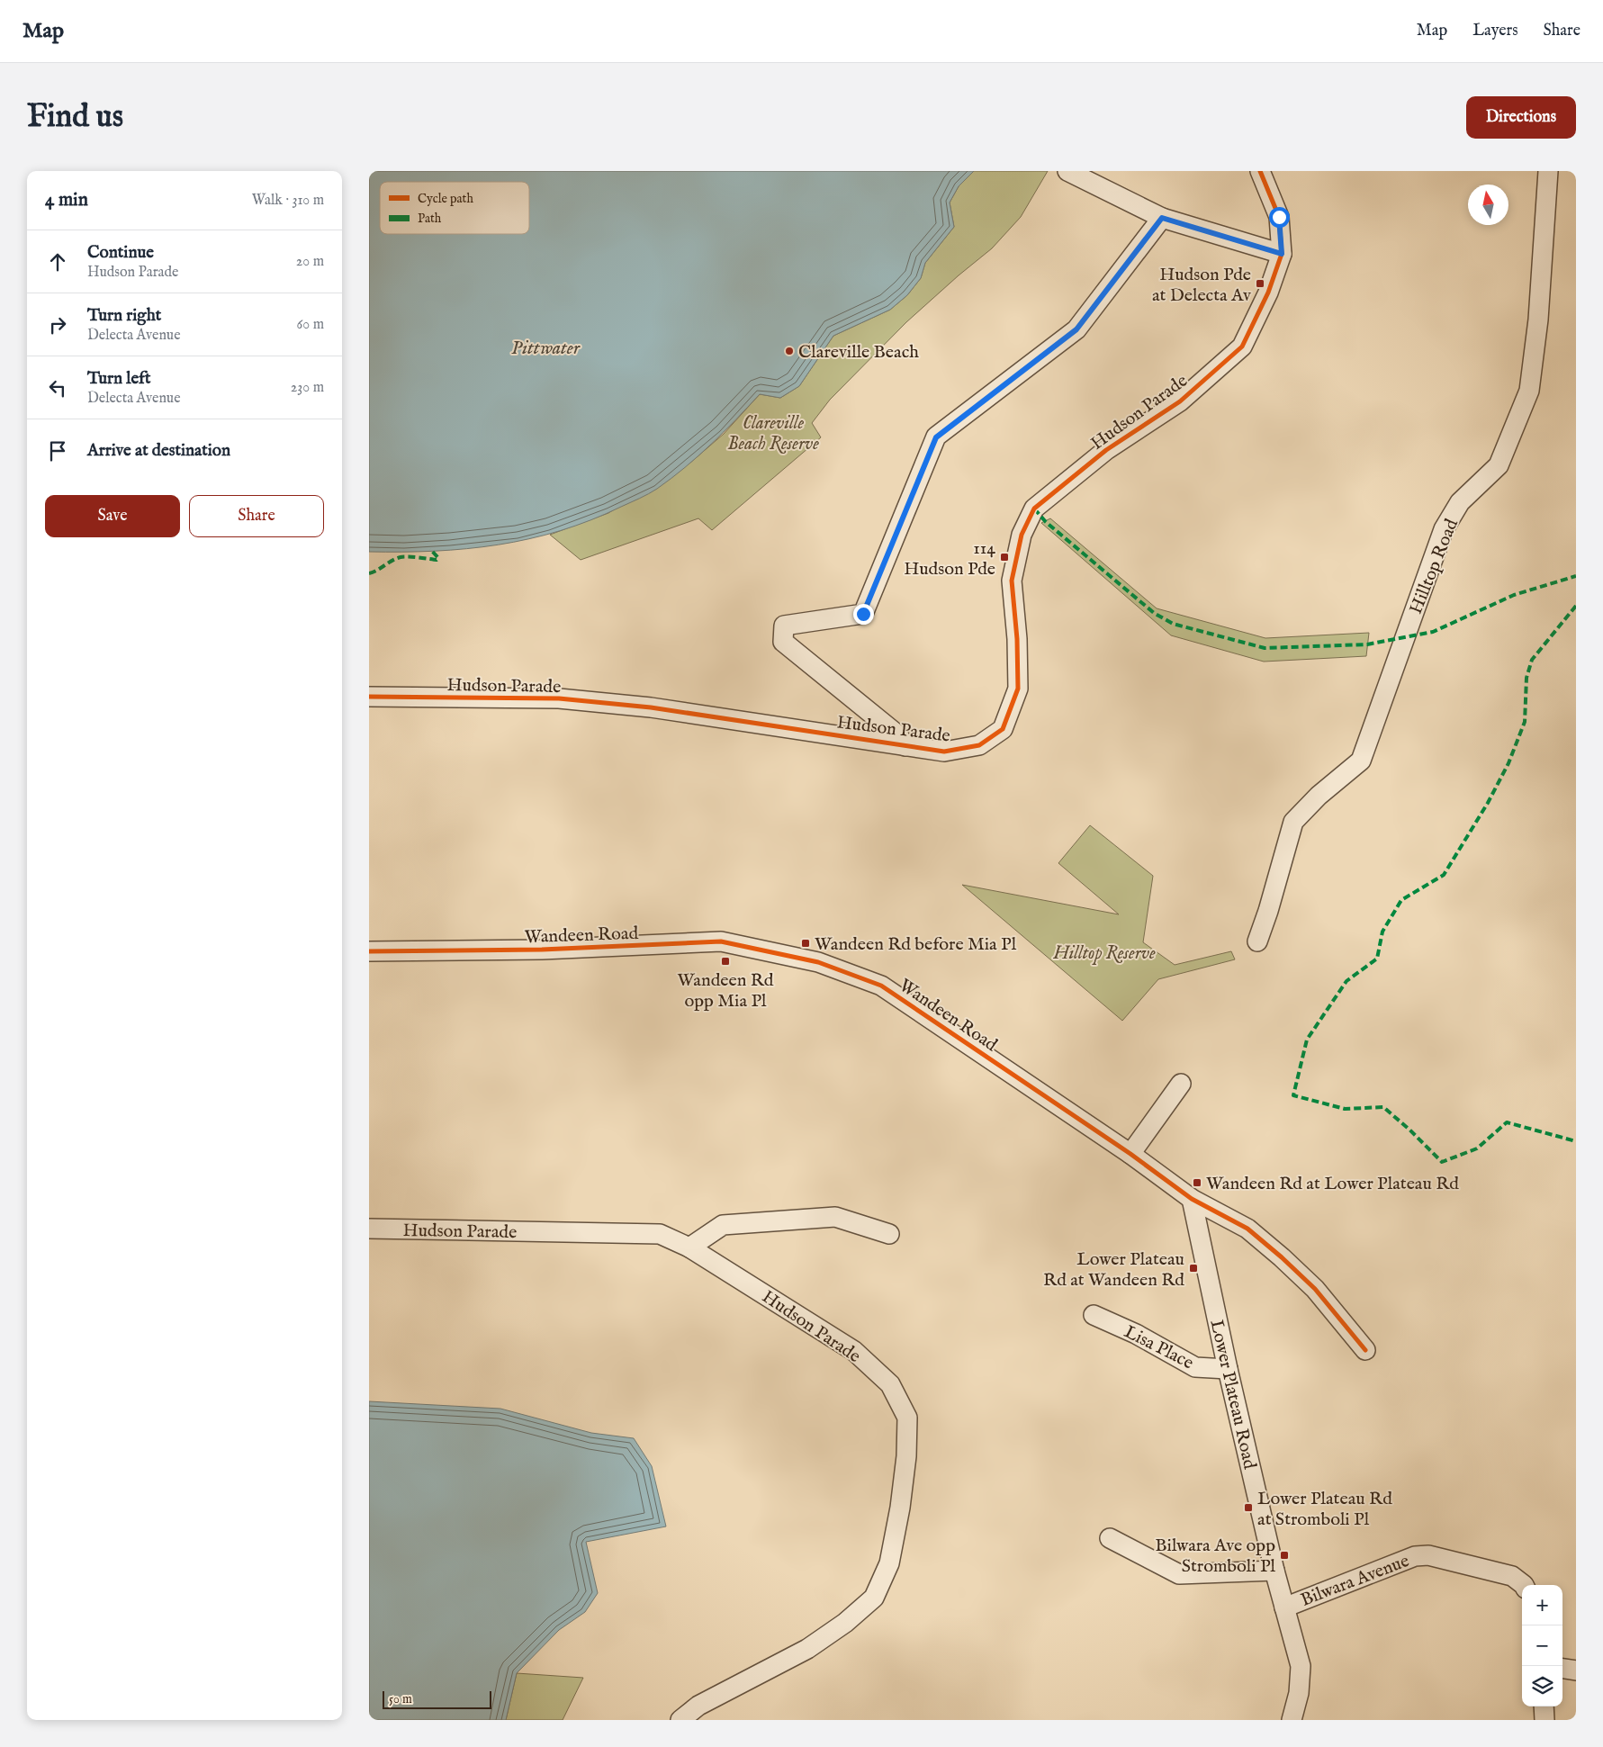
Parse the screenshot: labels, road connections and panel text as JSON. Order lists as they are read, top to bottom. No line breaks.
{"streets":{"street":["Hudson Parade","Hilltop Road","Wandeen Road","Lisa Place","Lower Plateau Road","Bilwara Avenue"]},"crossings":[["Wandeen Road","Lower Plateau Road"],["Lisa Place","Lower Plateau Road"],["Lower Plateau Road","Bilwara Avenue"]],"water":["Pittwater"],"parks":["Clareville Beach Reserve","Hilltop Reserve"],"places":{"transit":["Hudson Pde at Delecta Av","114 Hudson Pde","Wandeen Rd before Mia Pl","Wandeen Rd opp Mia Pl","Wandeen Rd at Lower Plateau Rd","Lower Plateau Rd at Wandeen Rd","Lower Plateau Rd at Stromboli Pl","Bilwara Ave opp Stromboli Pl"],"other":["Clareville Beach"]},"legend":["Cycle path","Path"],"scale_bar":"50 m","north":"top","page":{"header":"Map","nav":["Map","Layers","Share"],"buttons":["Directions",["Save","Share"]],"title":"Find us","heading":["4 min","Walk · 310 m"],"list":[["Continue","Hudson Parade","20 m"],["Turn right","Delecta Avenue","60 m"],["Turn left","Delecta Avenue","230 m"],"Arrive at destination"],"map_buttons":["+","−"],"scale":"50 m"}}
